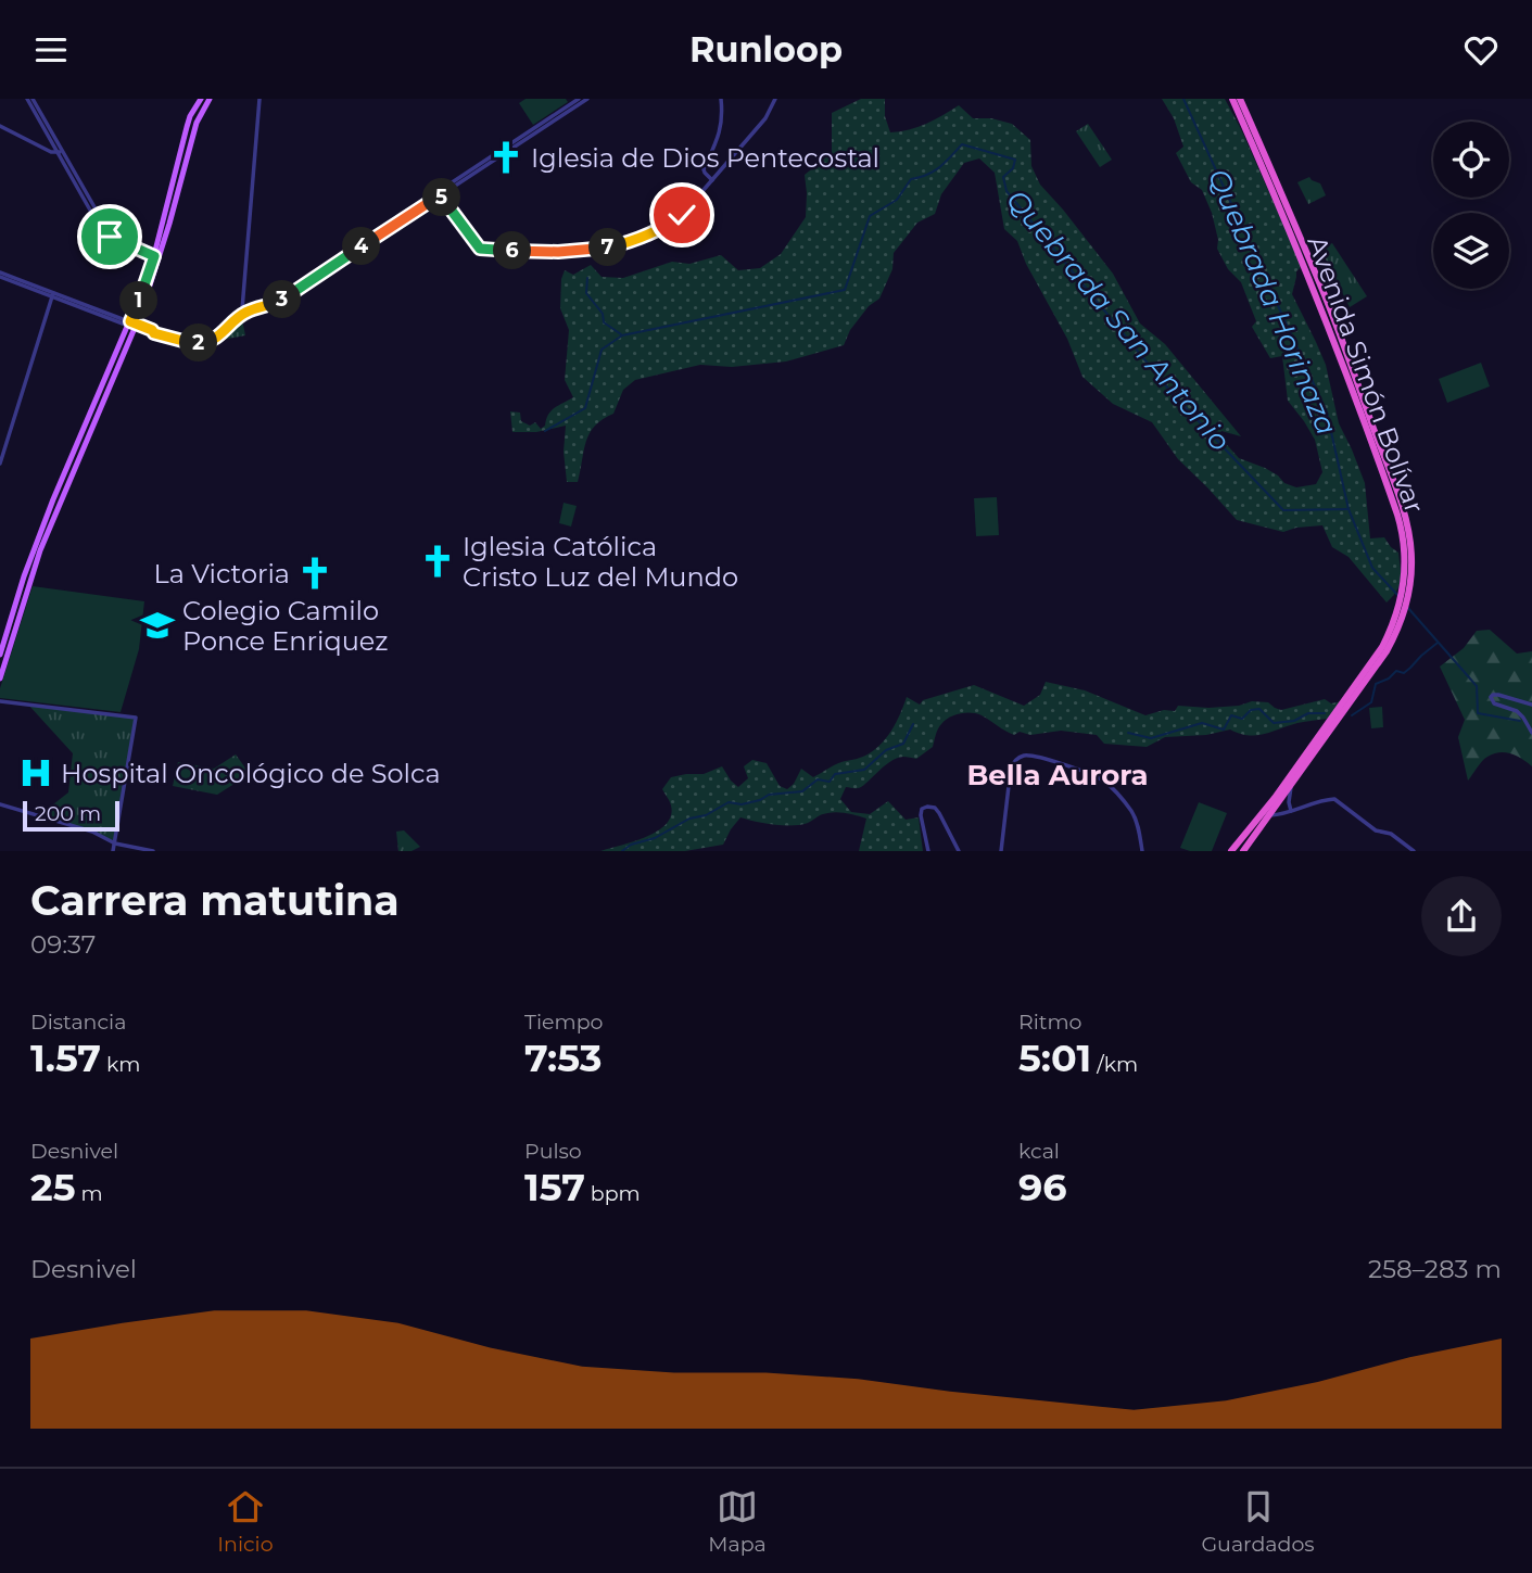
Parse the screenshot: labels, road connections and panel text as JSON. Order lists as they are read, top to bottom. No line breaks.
{"streets":{"highway":["Avenida Simón Bolívar"]},"districts":["Bella Aurora"],"water":["Quebrada Horinaza","Quebrada San Antonio"],"places":{"church":["Iglesia de Dios Pentecostal","Iglesia Católica Cristo Luz del Mundo","La Victoria"],"school or university":["Colegio Camilo Ponce Enriquez"],"hospital":["Hospital Oncológico de Solca"]},"scale_bar":"200 m","page":{"header":"Runloop","pins":["5","4","7","6","3","1","2"],"scale":"200 m","heading":["Carrera matutina","09:37"],"stats":[["Distancia","1.57 km"],["Tiempo","7:53"],["Ritmo","5:01 /km"],["Desnivel","25 m"],["Pulso","157 bpm"],["kcal","96"]],"chart":["Desnivel","258–283 m"],"tabs":["Inicio","Mapa","Guardados"]}}
